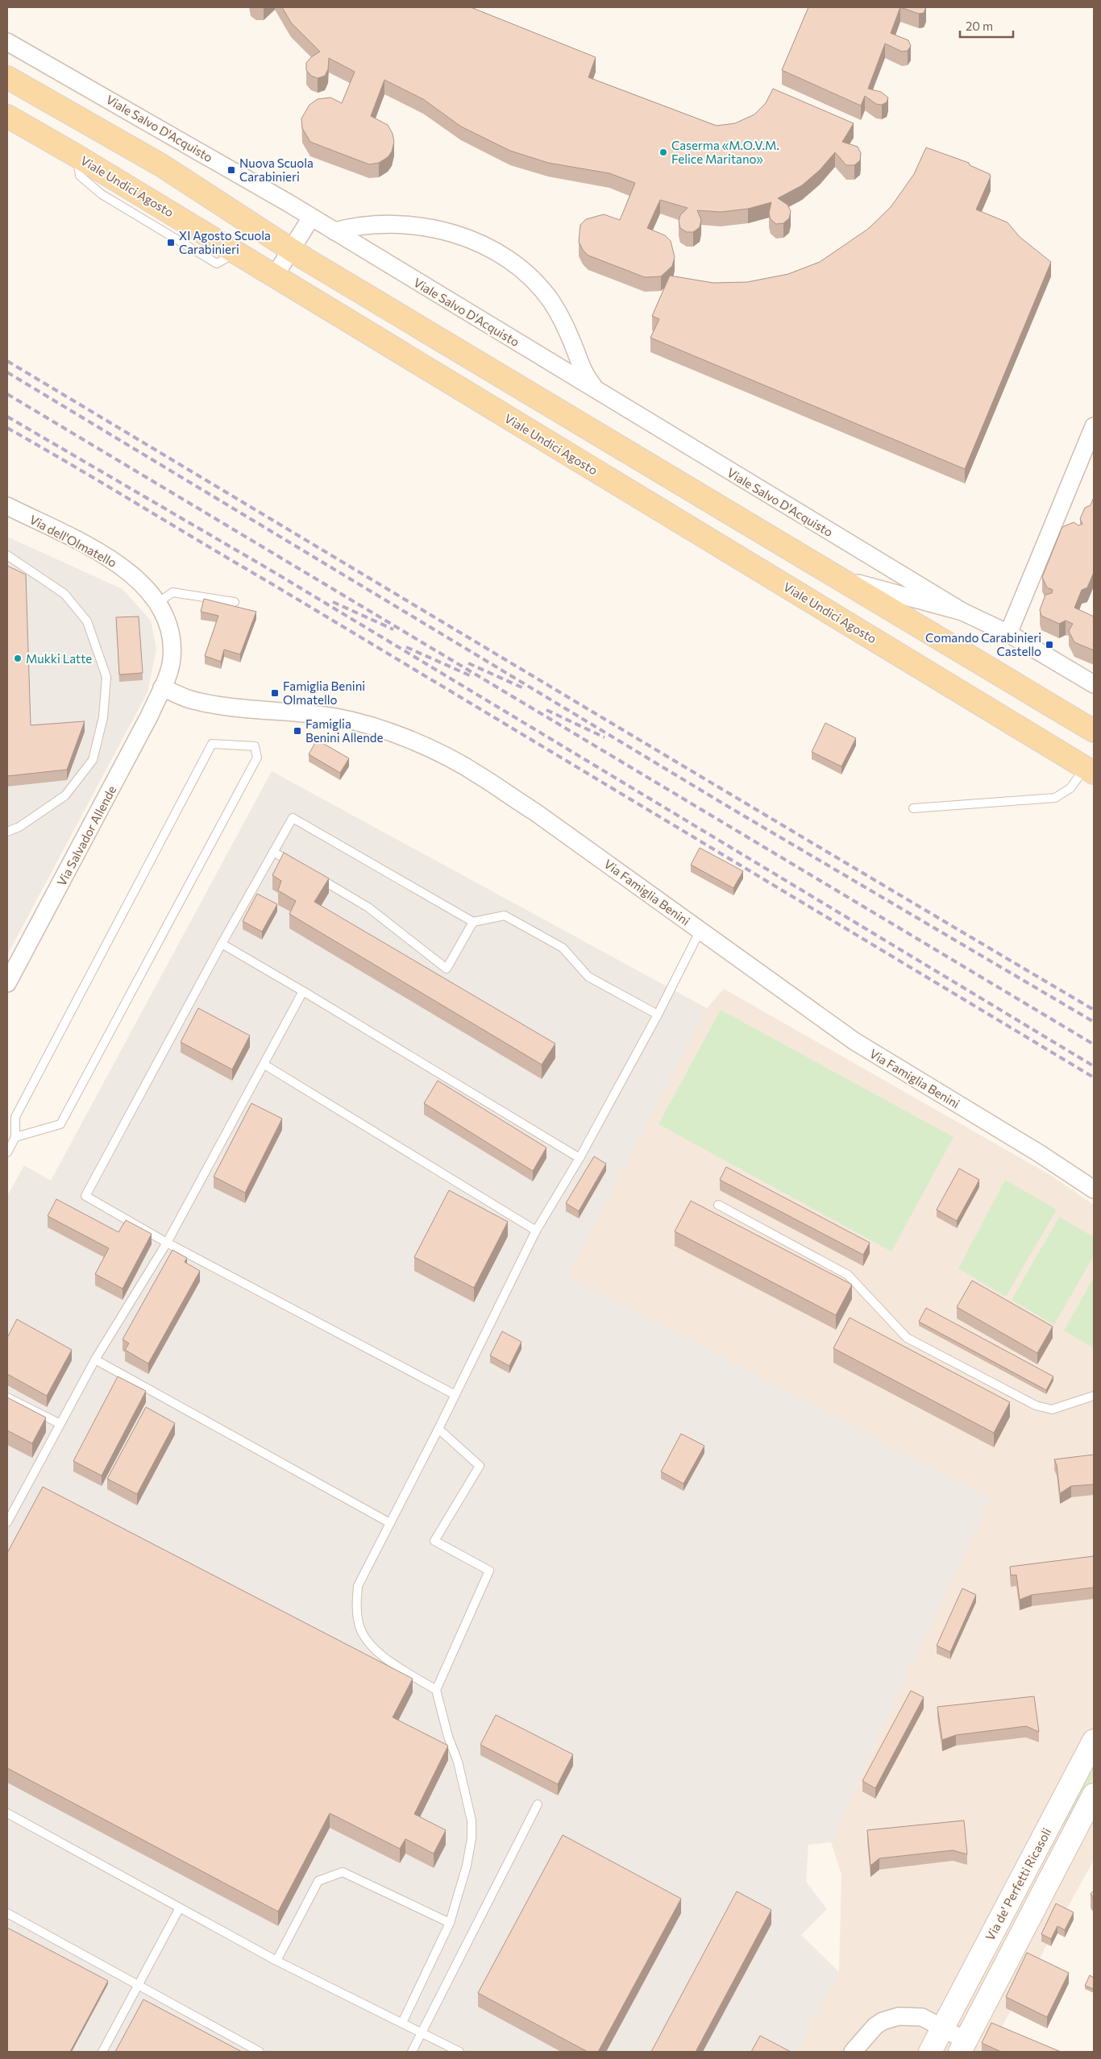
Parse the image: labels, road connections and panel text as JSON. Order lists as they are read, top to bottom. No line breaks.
{"streets":{"main road":["Viale Undici Agosto","Via de' Perfetti Ricasoli"],"street":["Viale Salvo D'Acquisto","Via dell'Olmatello","Via Salvador Allende","Via Famiglia Benini"]},"crossings":[["Via dell'Olmatello","Via Salvador Allende"],["Via dell'Olmatello","Via Famiglia Benini"],["Via Salvador Allende","Via Famiglia Benini"]],"places":{"other":["Caserma «M.O.V.M. Felice Maritano»","Mukki Latte"],"transit":["Nuova Scuola Carabinieri","XI Agosto Scuola Carabinieri","Comando Carabinieri Castello","Famiglia Benini Olmatello","Famiglia Benini Allende"]},"scale_bar":"20 m"}
